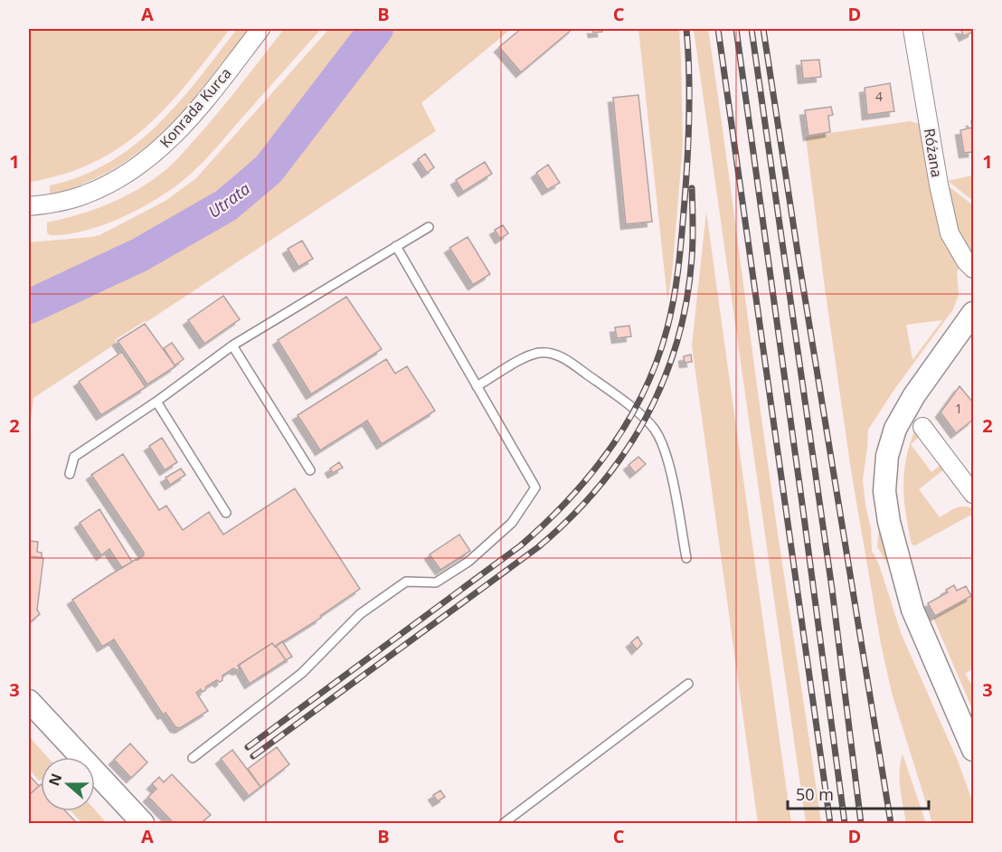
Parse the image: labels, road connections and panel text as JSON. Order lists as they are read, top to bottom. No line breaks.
{"streets":{"street":["Konrada Kurca","Różana"]},"water":["Utrata"],"house_numbers":["4","1"],"scale_bar":"50 m","north":"left","grid":{"columns":["A","B","C","D"],"rows":["1","2","3"]}}
